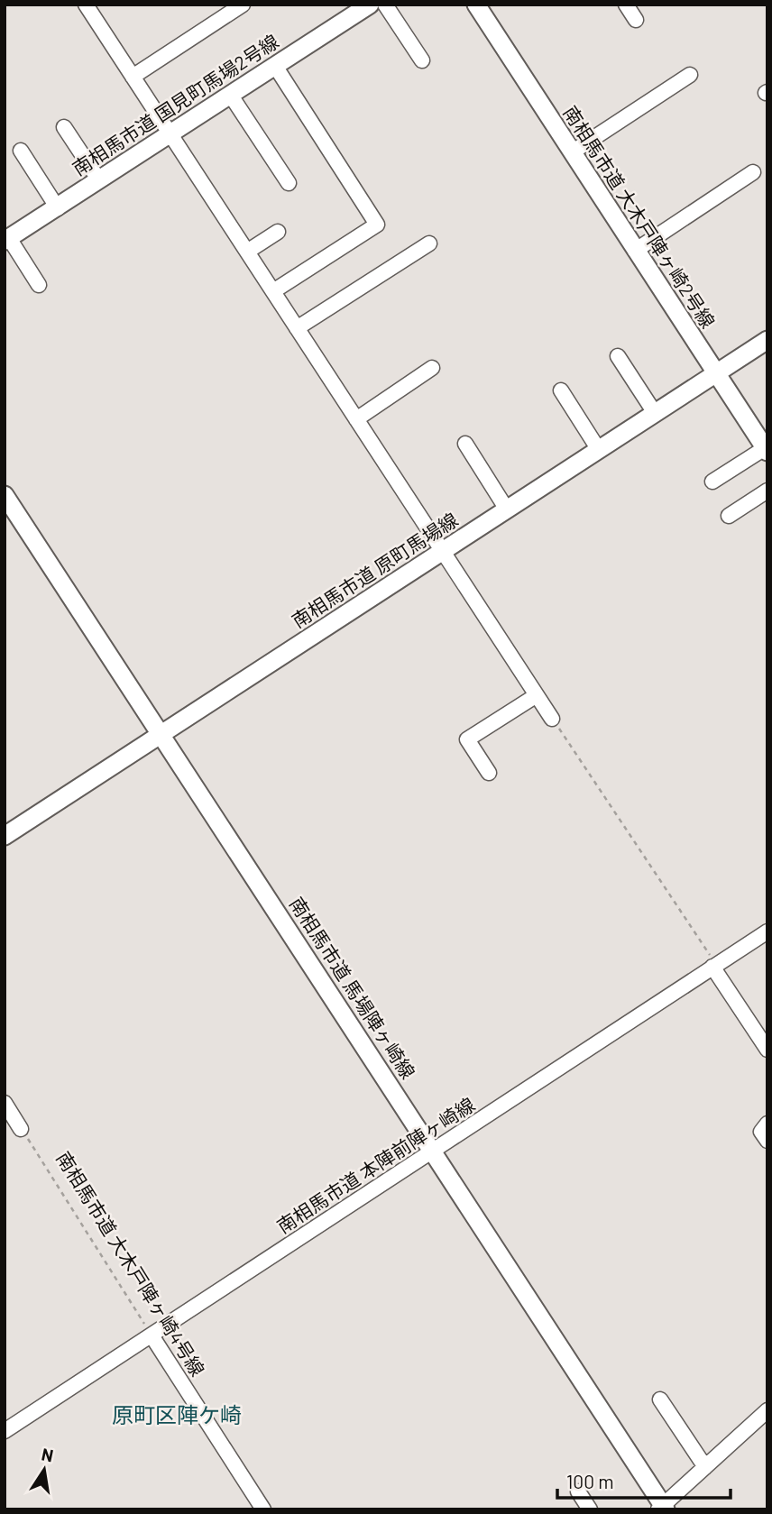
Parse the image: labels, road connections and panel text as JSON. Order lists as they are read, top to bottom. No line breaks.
{"streets":{"street":["南相馬市道 国見町馬場2号線","南相馬市道 大木戸陣ヶ崎2号線","南相馬市道 原町馬場線","南相馬市道 馬場陣ヶ崎線","南相馬市道 本陣前陣ヶ崎線","南相馬市道 大木戸陣ヶ崎4号線"]},"crossings":[["南相馬市道 大木戸陣ヶ崎2号線","南相馬市道 原町馬場線"],["南相馬市道 原町馬場線","南相馬市道 馬場陣ヶ崎線"],["南相馬市道 馬場陣ヶ崎線","南相馬市道 本陣前陣ヶ崎線"],["南相馬市道 本陣前陣ヶ崎線","南相馬市道 大木戸陣ヶ崎4号線"]],"districts":["原町区陣ケ崎"],"scale_bar":"100 m","north":"top"}
